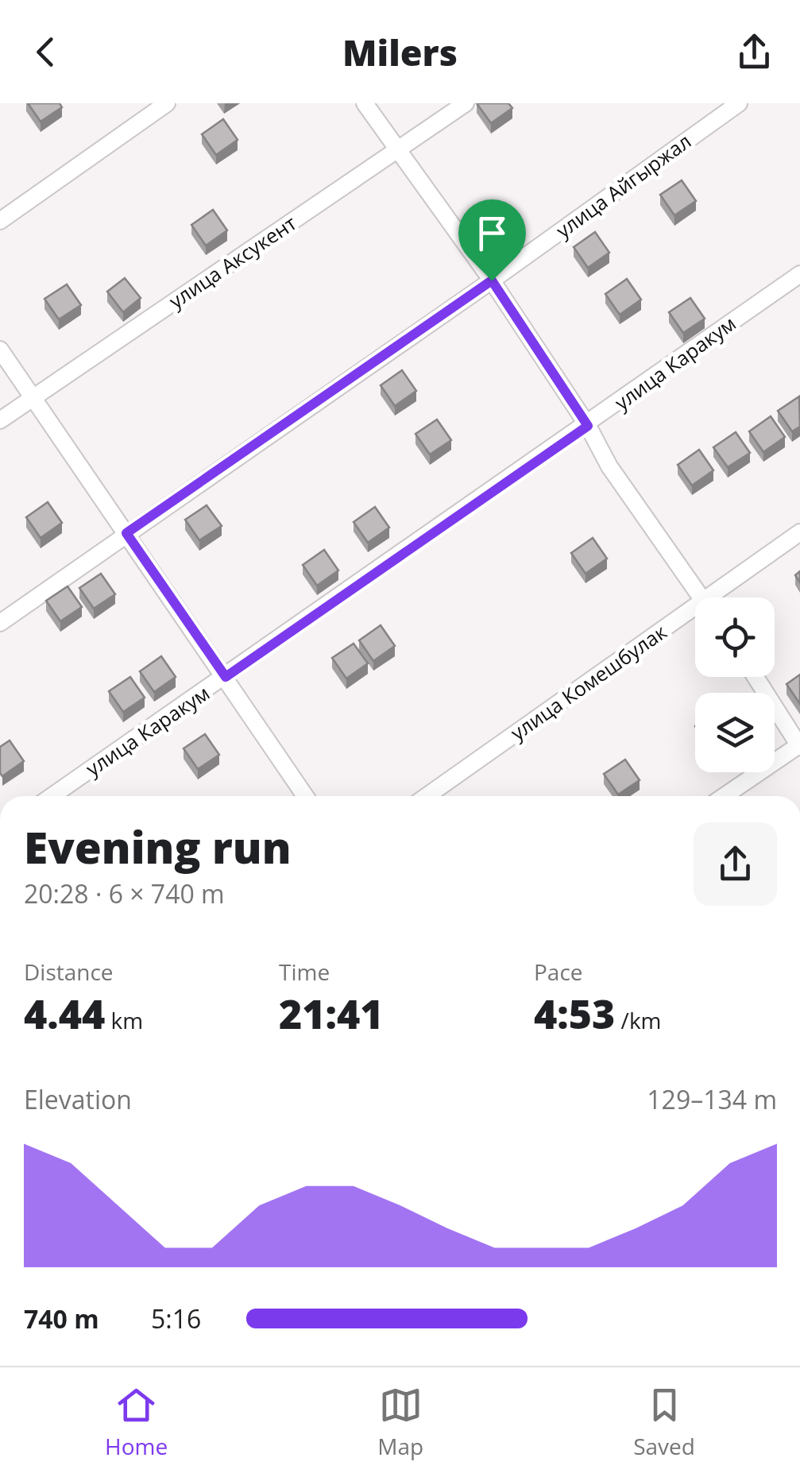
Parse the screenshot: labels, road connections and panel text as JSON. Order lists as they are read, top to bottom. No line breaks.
{"streets":{"street":["улица Айгыржал","улица Аксукент","улица Каракум","улица Комешбулак"]},"page":{"header":"Milers","heading":["Evening run","20:28 · 6 × 740 m"],"stats":[["Distance","4.44 km"],["Time","21:41"],["Pace","4:53 /km"]],"chart":["Elevation","129–134 m"],"list":[{"name":"740 m","note":"5:16"}],"tabs":["Home","Map","Saved"]}}
